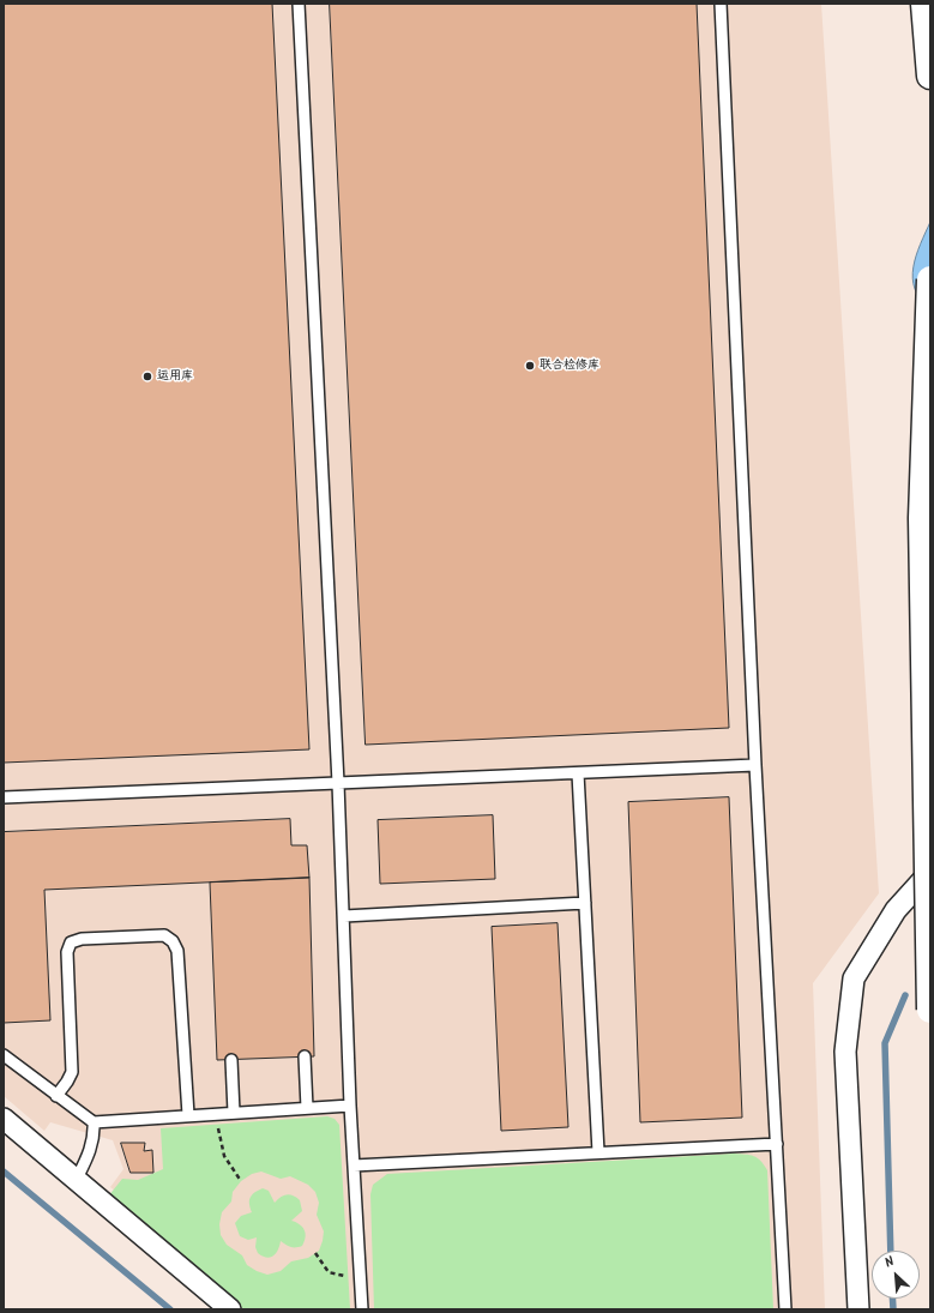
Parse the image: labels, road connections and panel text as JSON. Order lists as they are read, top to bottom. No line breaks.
{"places":["联合检修库","运用库"],"north":"top left"}
